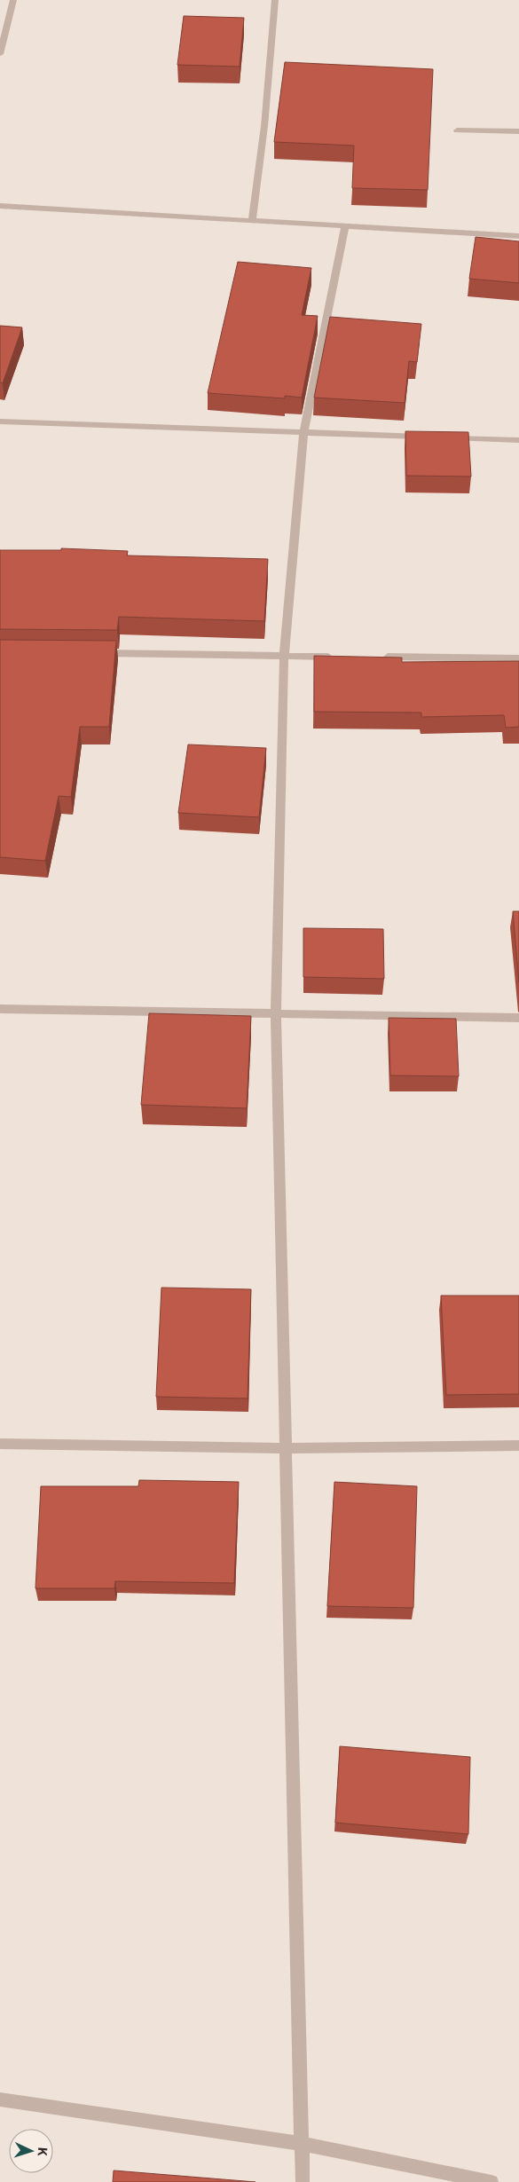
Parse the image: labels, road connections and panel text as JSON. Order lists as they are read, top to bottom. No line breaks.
{"north":"right"}
